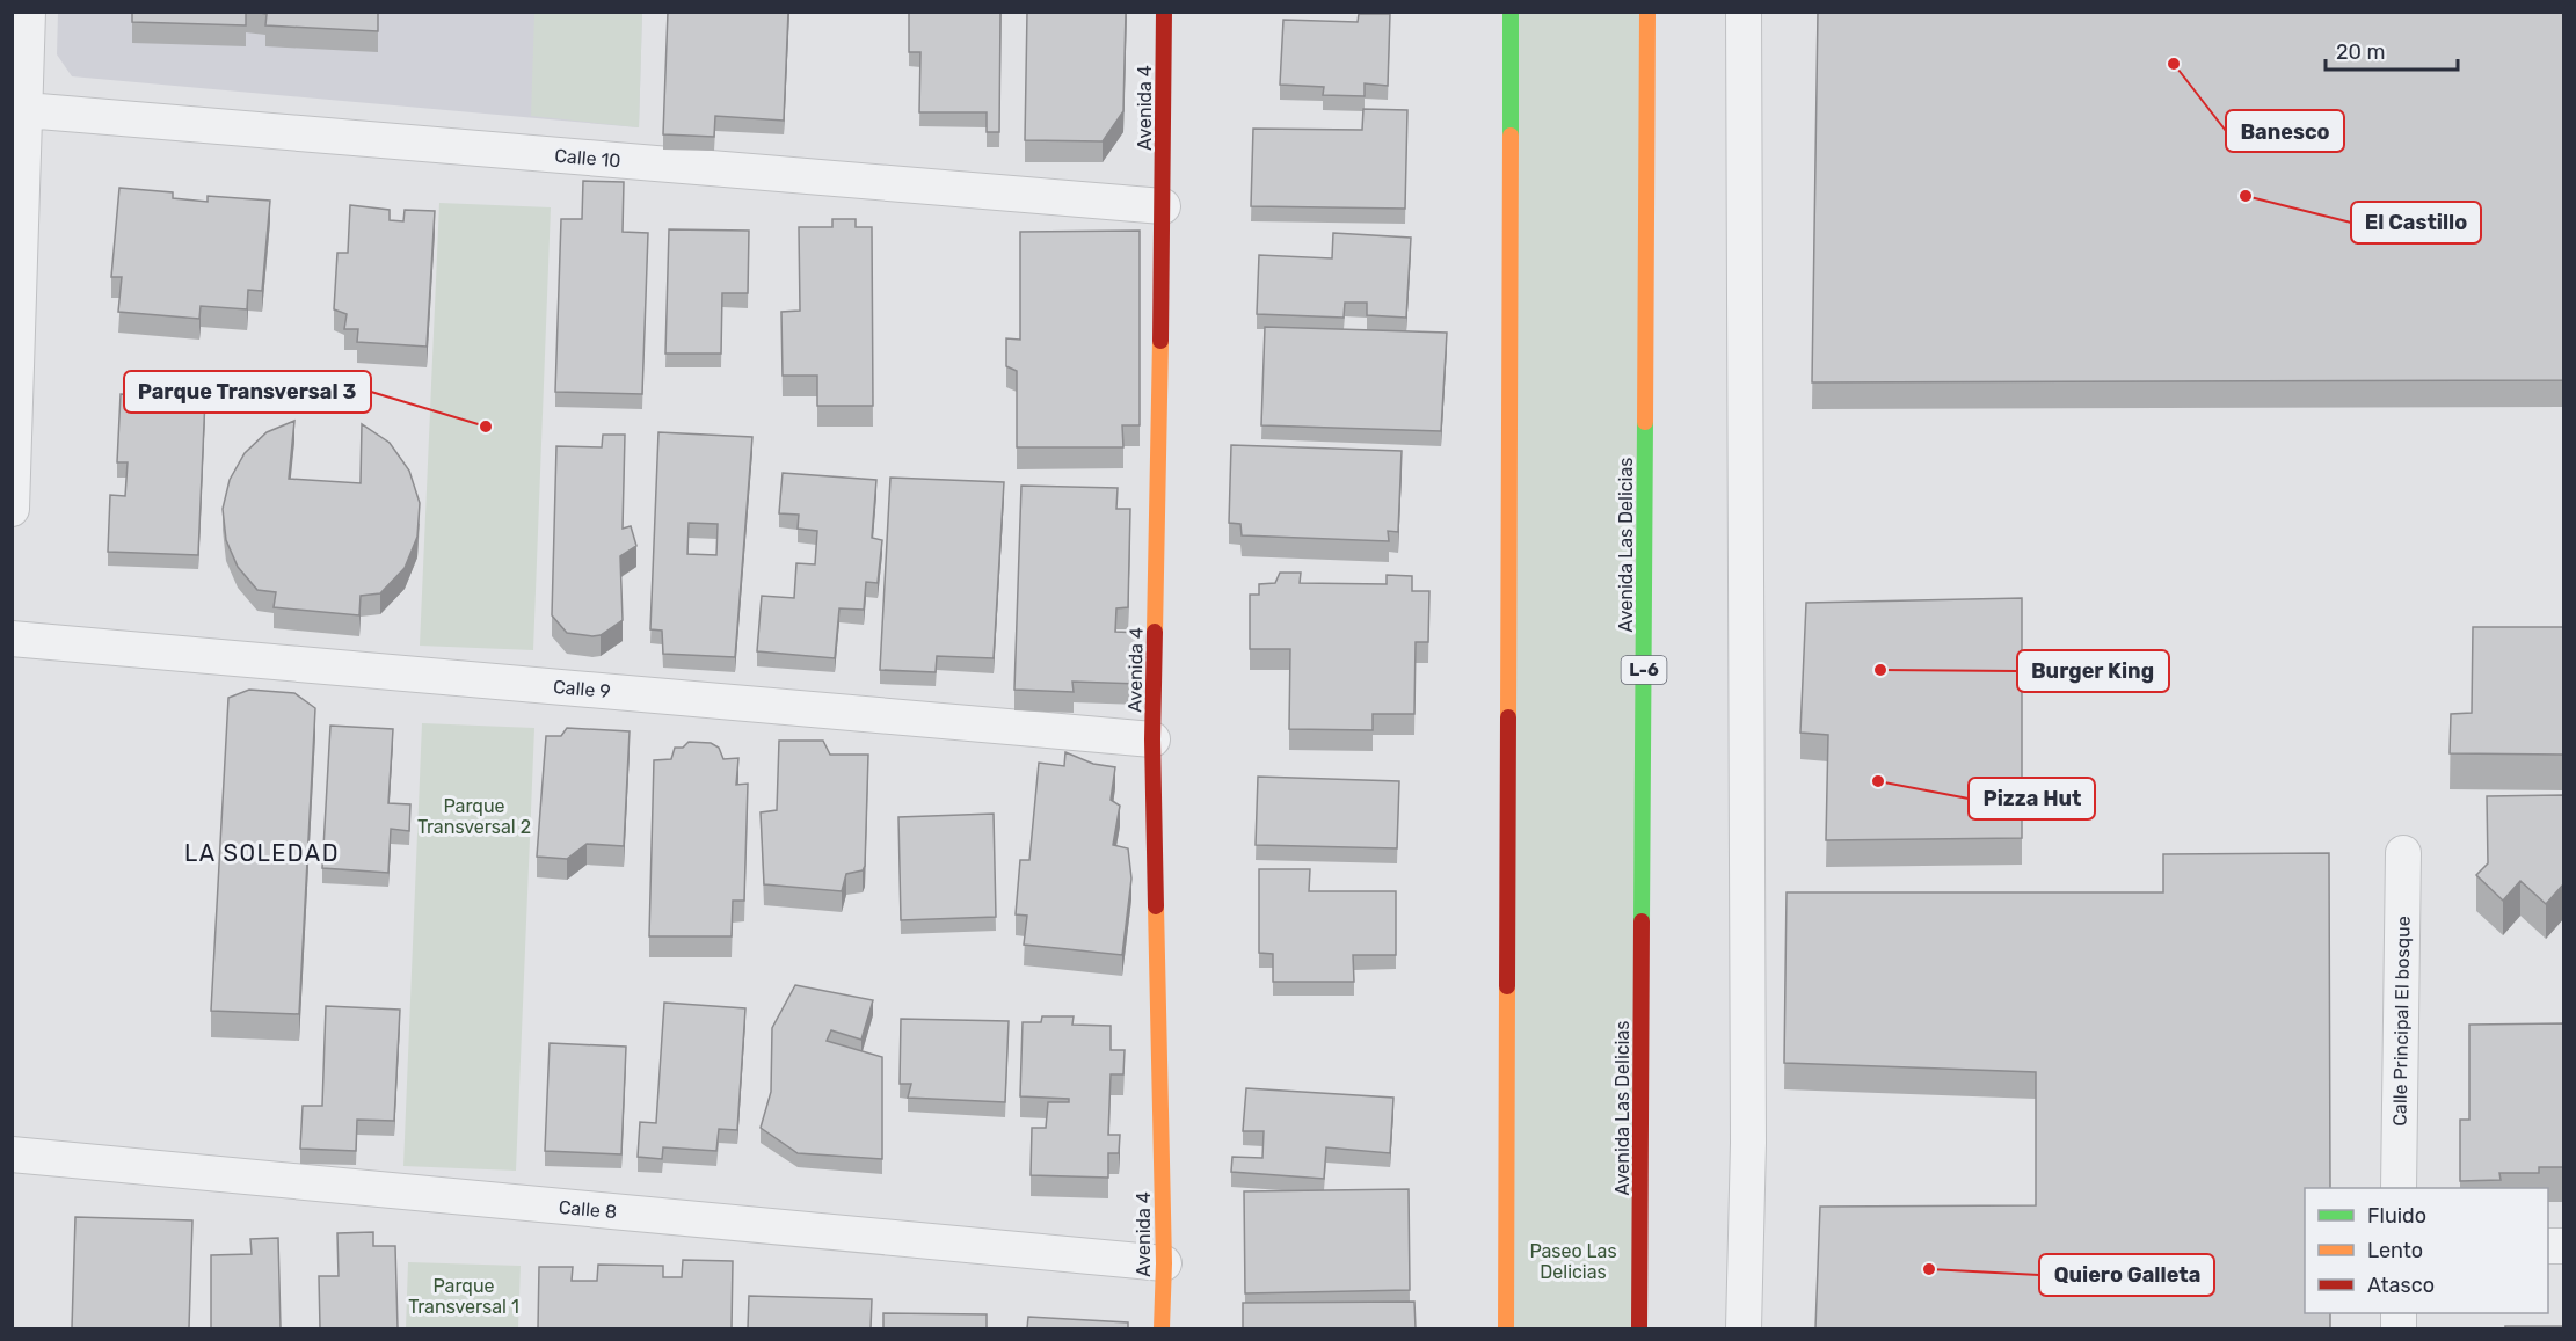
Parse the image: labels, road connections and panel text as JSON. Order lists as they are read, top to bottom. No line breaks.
{"streets":{"main road":["Avenida 4","Avenida Las Delicias","L-6"],"street":["Calle 10","Calle 9","Calle Principal El bosque","Calle 8"]},"crossings":[["Avenida 4","Calle 10"],["Avenida 4","Calle 9"],["Avenida 4","Calle 8"]],"districts":["LA SOLEDAD"],"parks":["Parque Transversal 2","Paseo Las Delicias","Parque Transversal 1"],"places":["Banesco","El Castillo","Parque Transversal 3","Burger King","Pizza Hut","Quiero Galleta"],"legend":["Fluido","Lento","Atasco"],"scale_bar":"20 m"}
